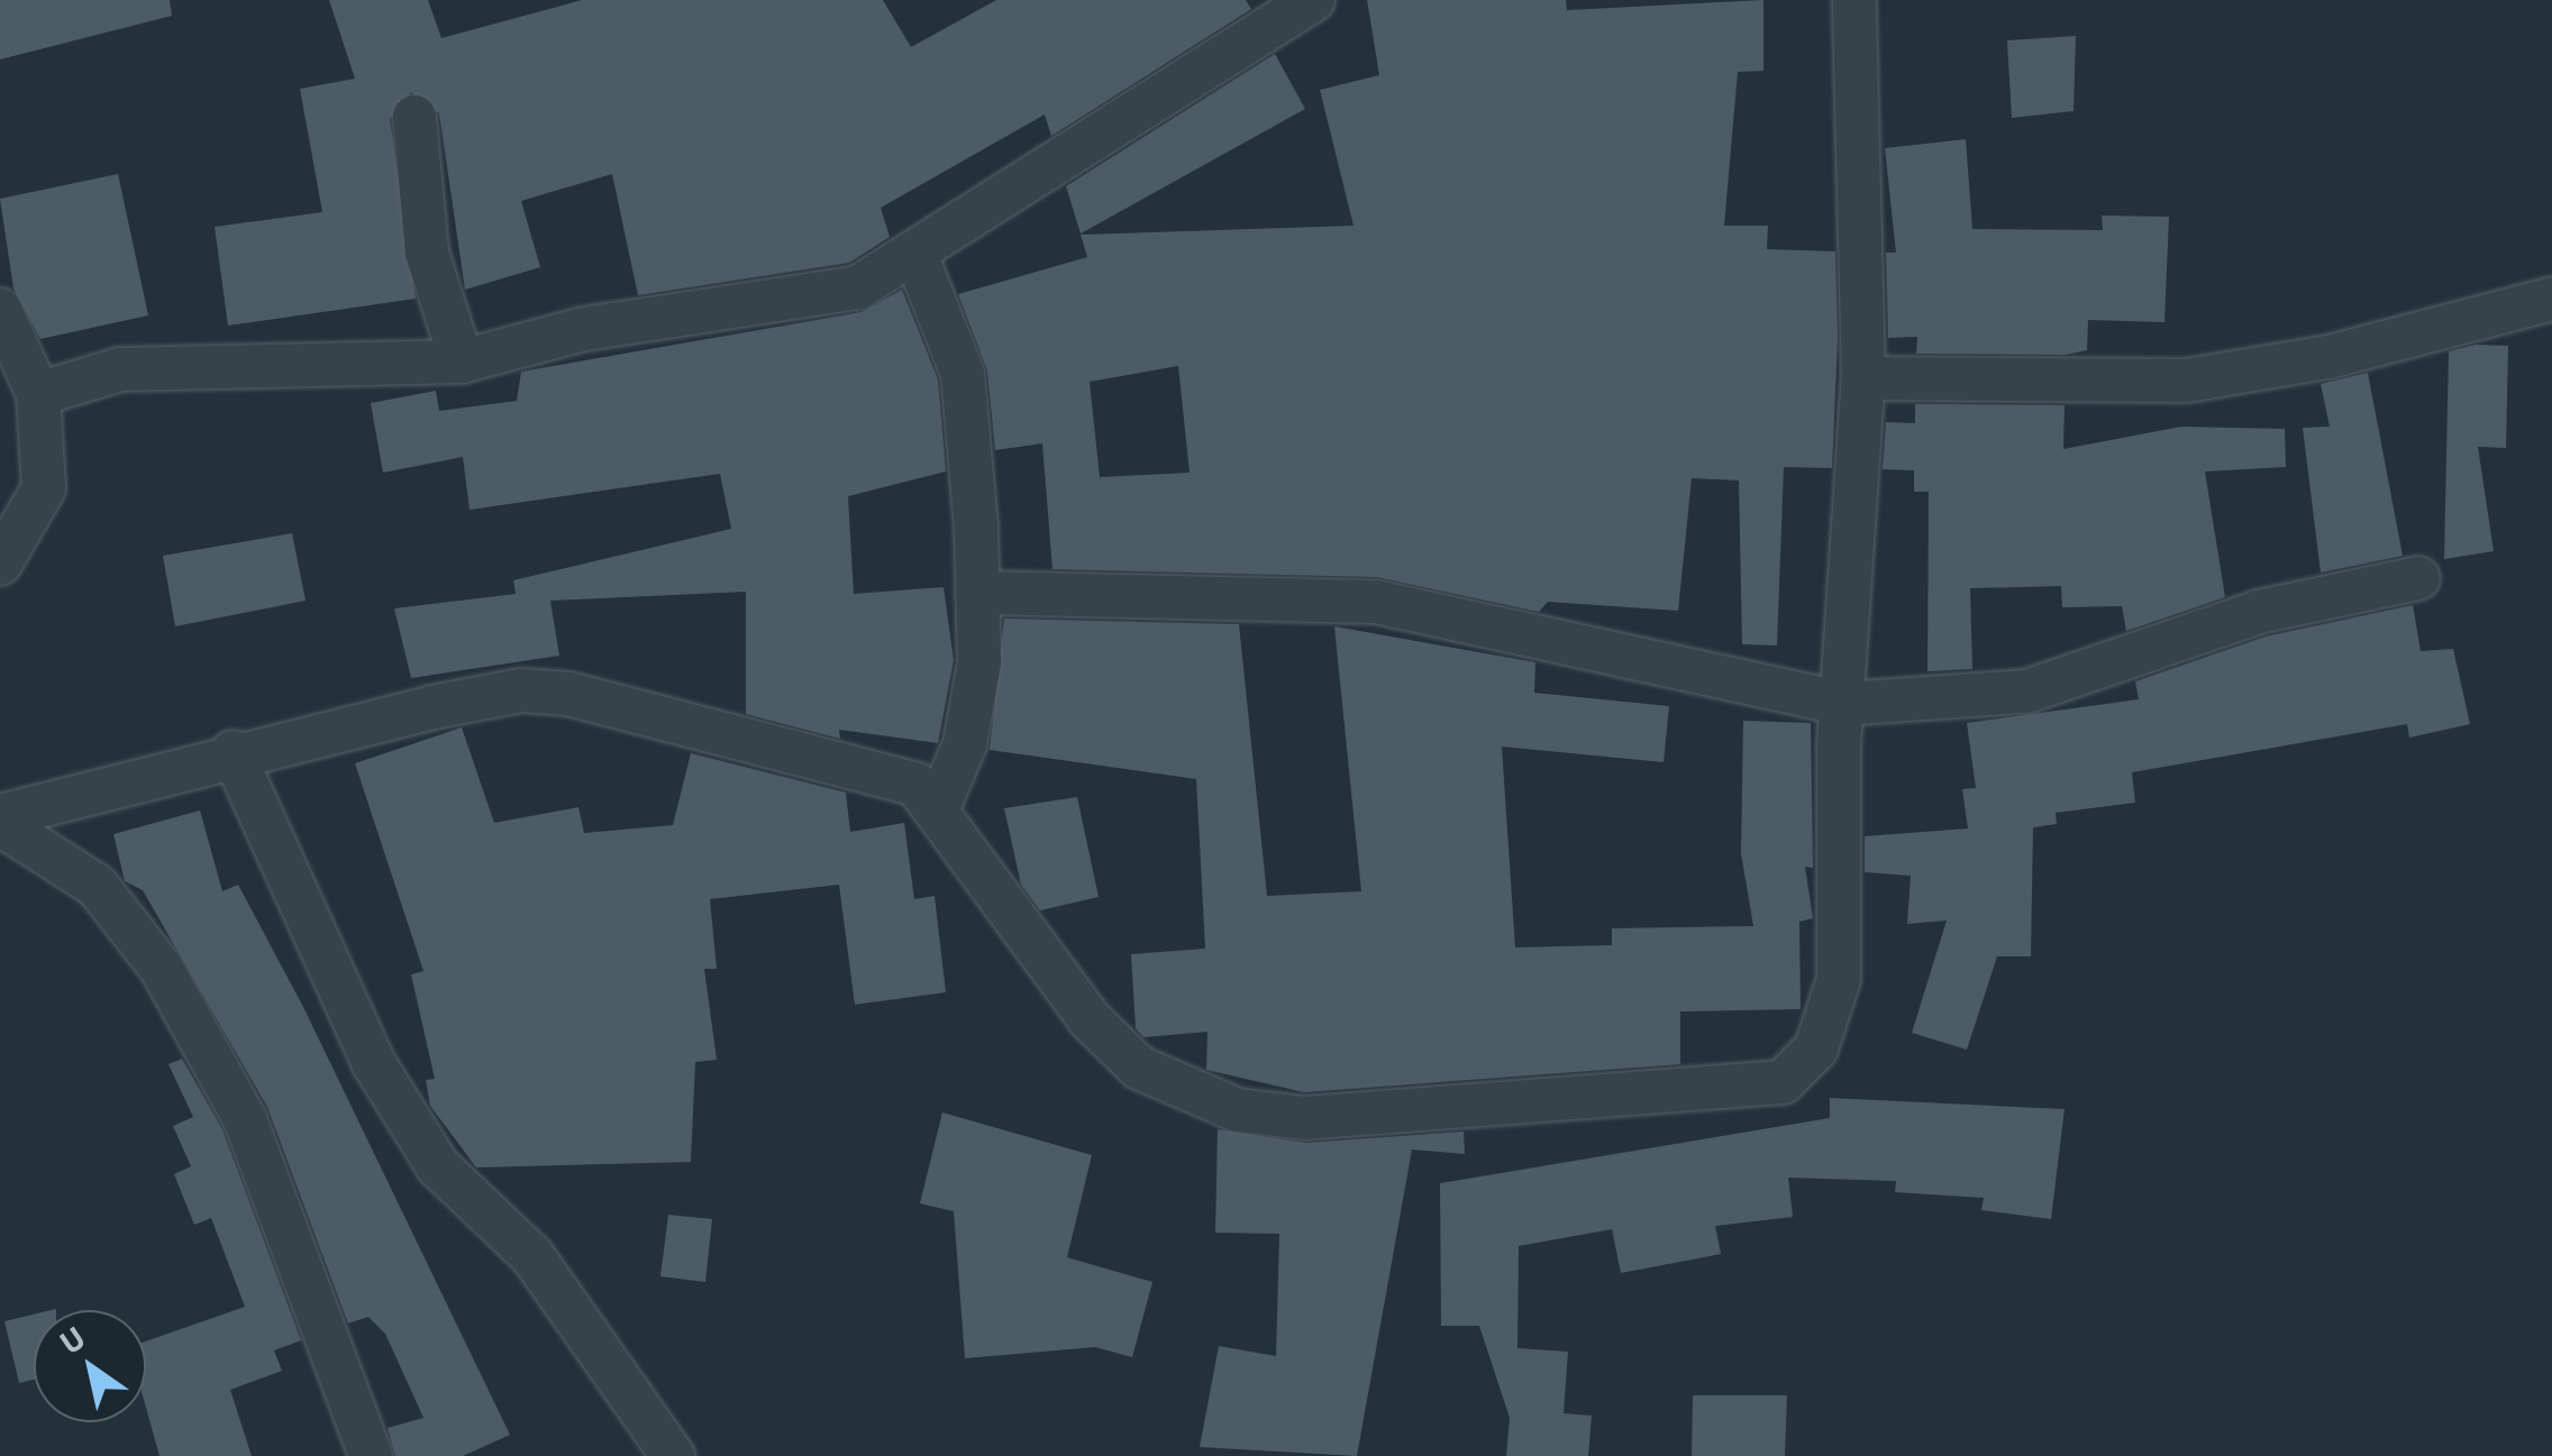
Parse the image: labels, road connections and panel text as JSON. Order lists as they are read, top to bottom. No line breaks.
{"north":"top left"}
